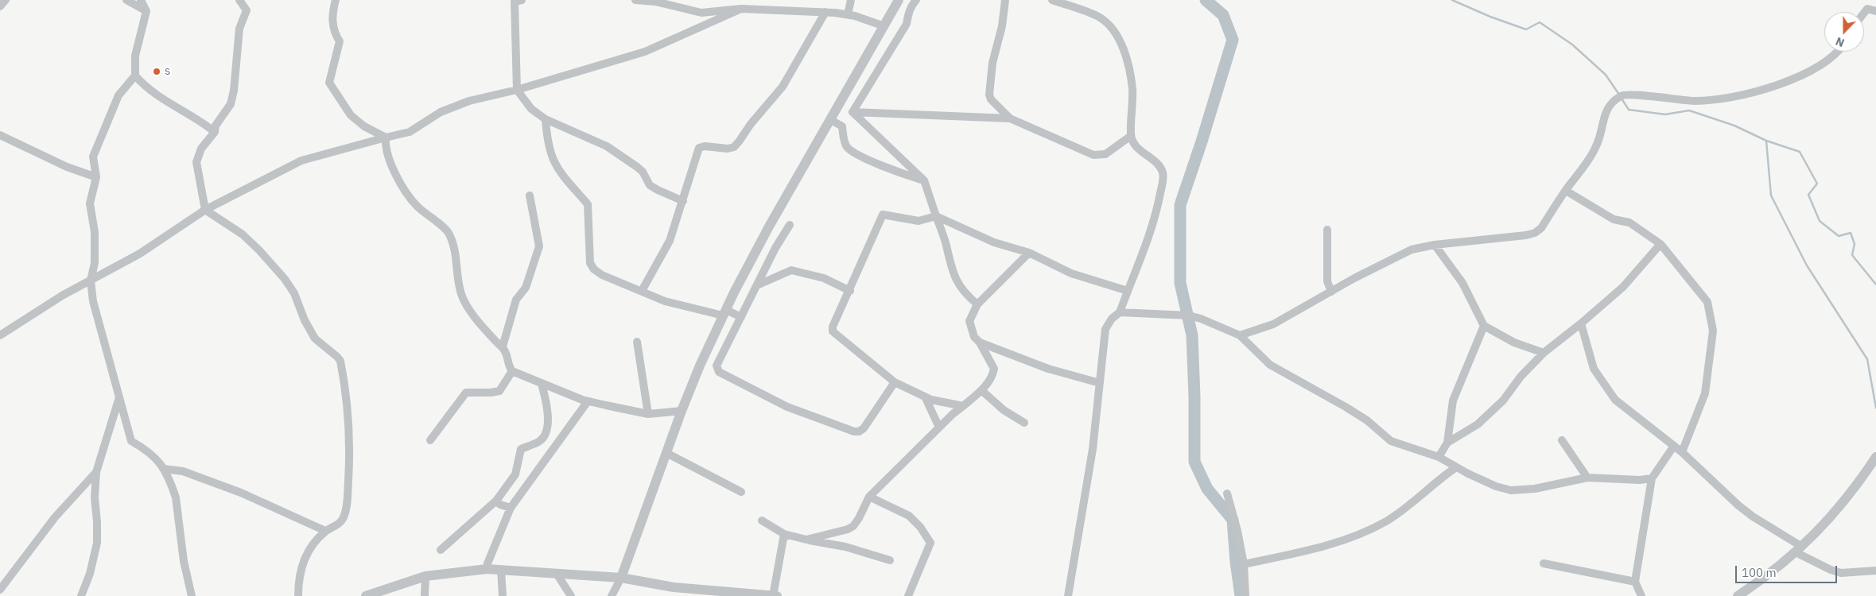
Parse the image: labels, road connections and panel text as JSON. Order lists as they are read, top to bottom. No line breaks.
{"places":["s"],"scale_bar":"100 m","north":"bottom"}
